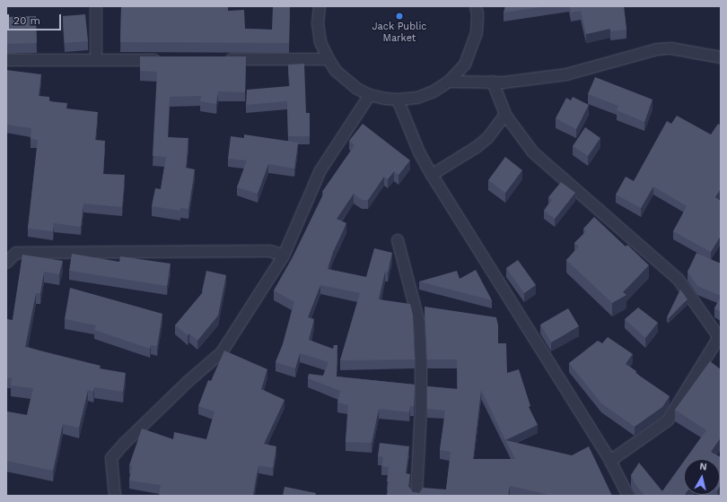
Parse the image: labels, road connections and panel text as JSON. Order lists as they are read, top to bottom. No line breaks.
{"places":["Jack Public Market"],"scale_bar":"20 m","north":"top"}
